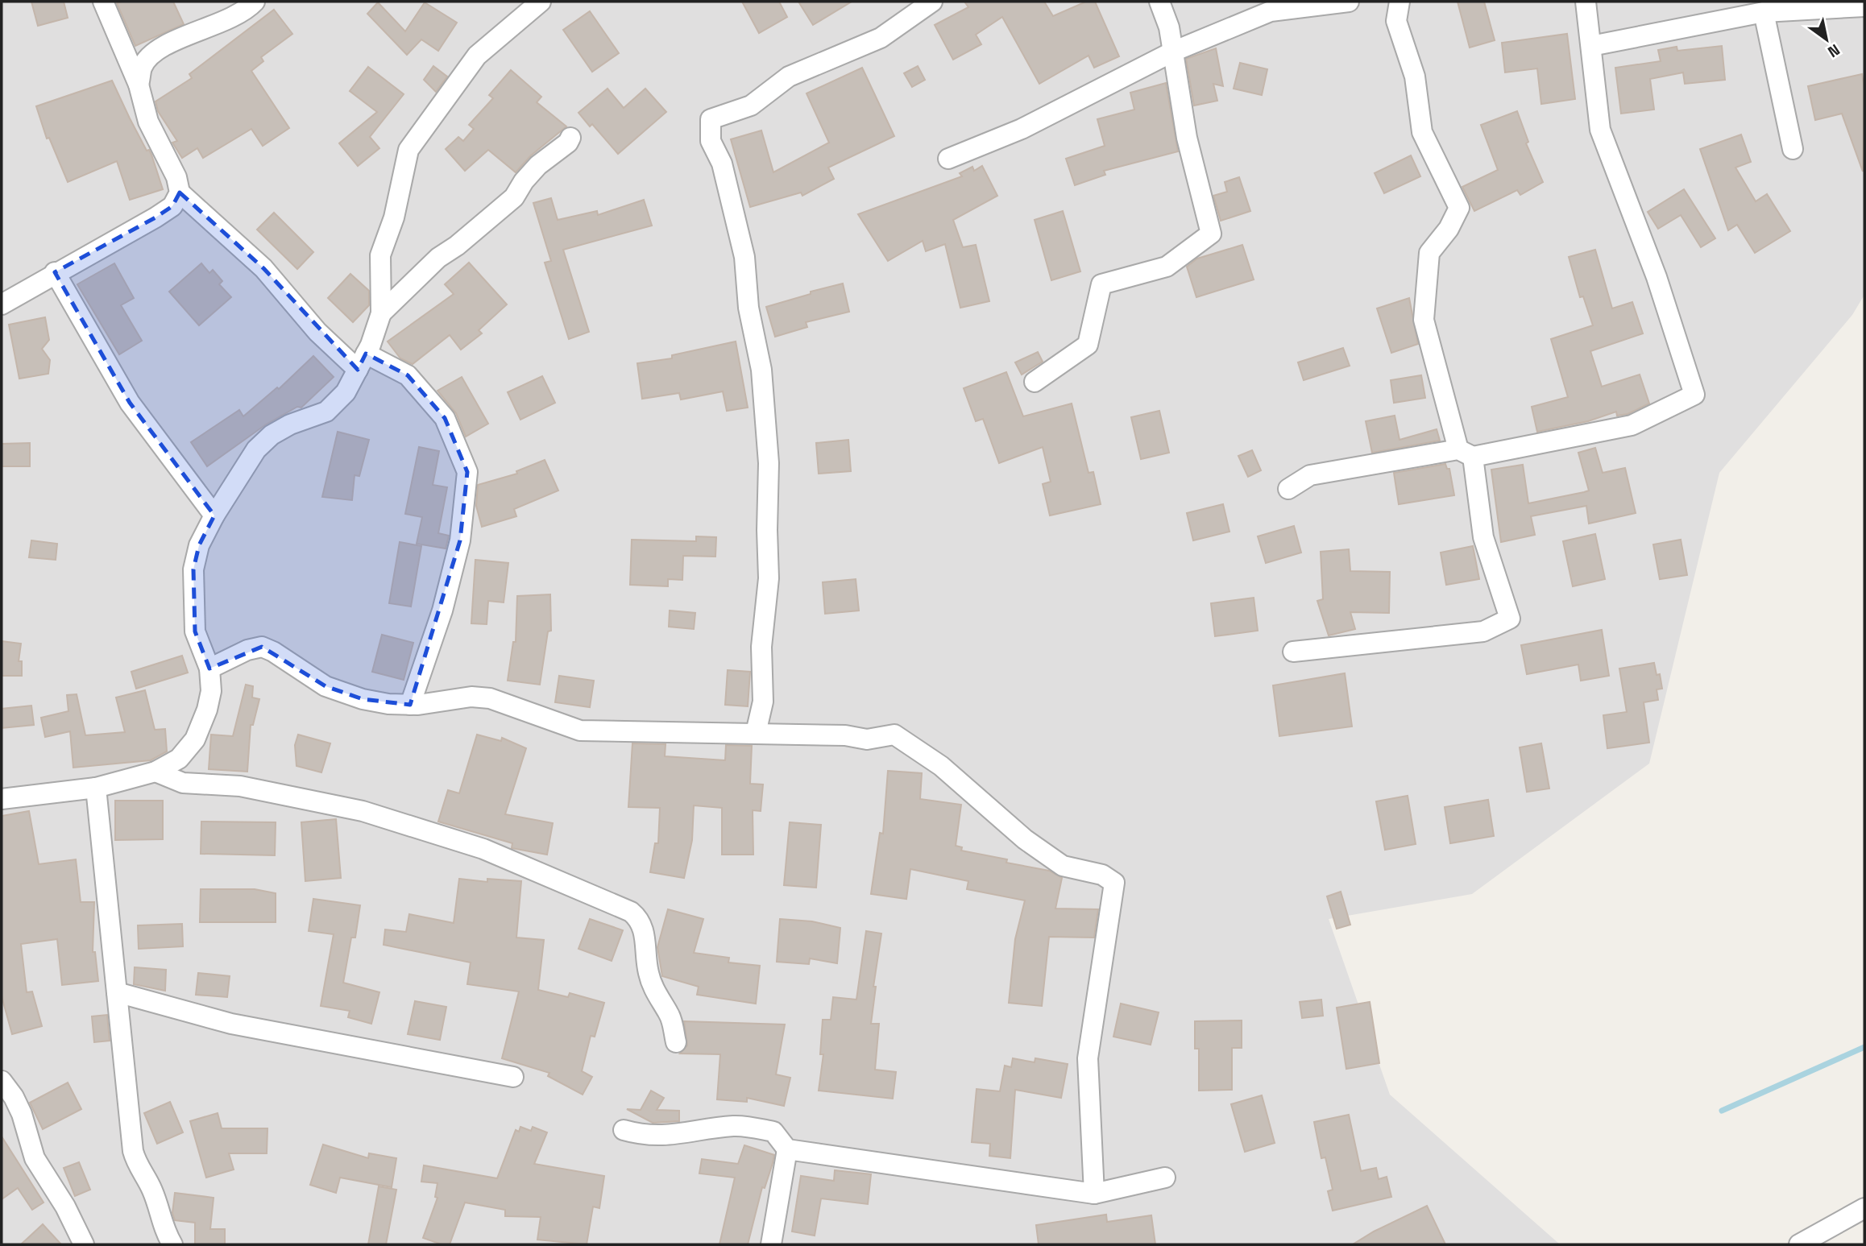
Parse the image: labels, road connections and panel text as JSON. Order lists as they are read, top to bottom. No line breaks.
{"north":"bottom right"}
